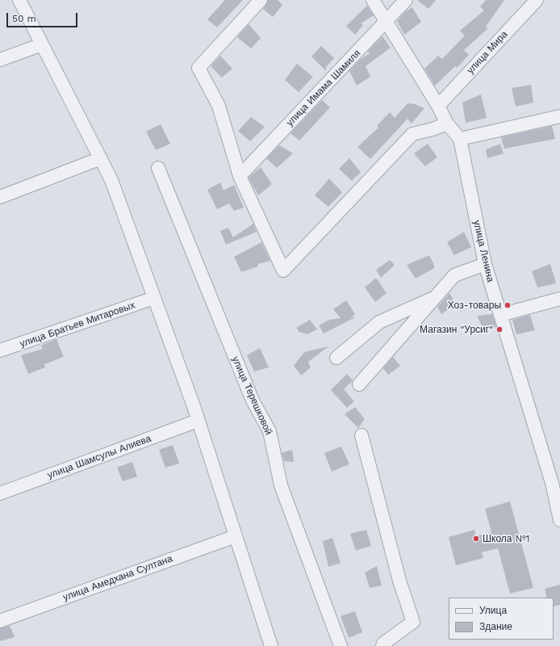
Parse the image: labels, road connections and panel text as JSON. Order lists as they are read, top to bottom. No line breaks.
{"streets":{"street":["улица Мира","улица Имама Шамиля","улица Ленина","улица Братьев Митаровых","улица Терешковой","улица Шамсулы Алиева","улица Амедхана Султана"]},"crossings":[["улица Мира","улица Ленина"],["улица Имама Шамиля","улица Ленина"]],"places":["Хоз-товары","Магазин \"Урсиг\"","Школа №1"],"legend":["Улица","Здание"],"scale_bar":"50 m"}
